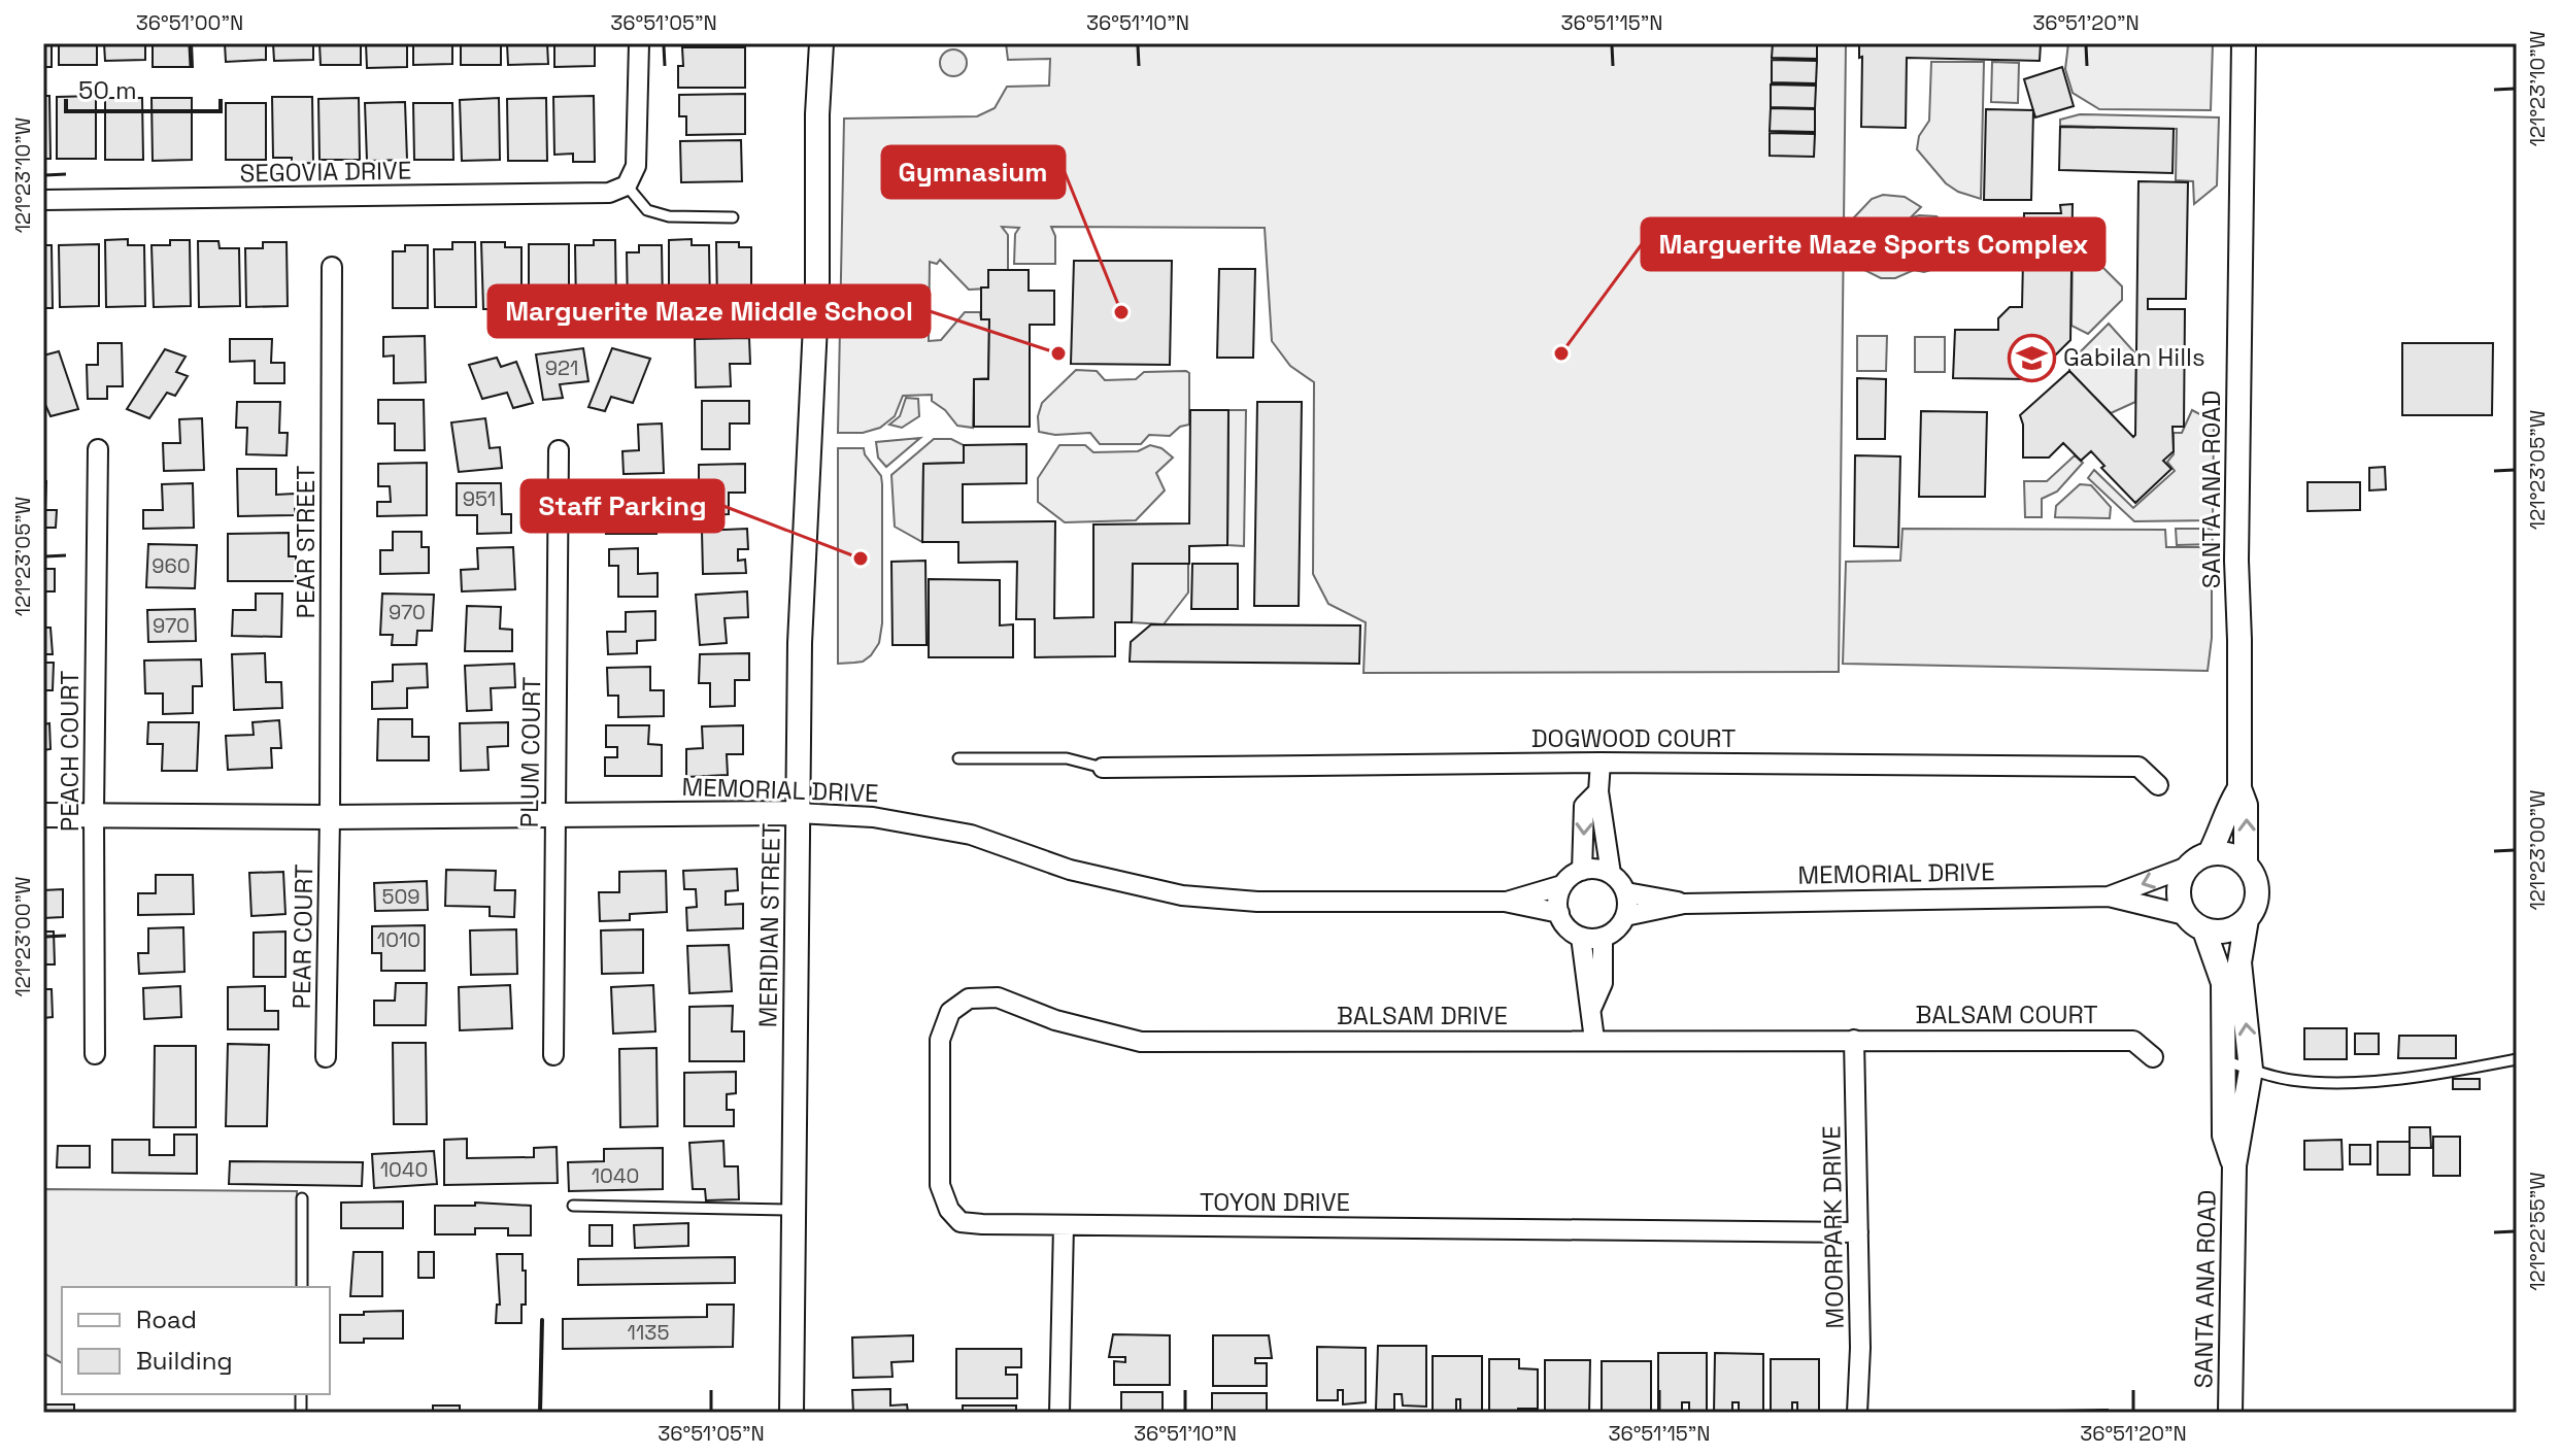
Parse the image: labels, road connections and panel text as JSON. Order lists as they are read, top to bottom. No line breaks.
{"streets":{"street":["SEGOVIA DRIVE","SANTA ANA ROAD","PEAR STREET","DOGWOOD COURT","PEACH COURT","PLUM COURT","MEMORIAL DRIVE","MERIDIAN STREET","PEAR COURT","BALSAM COURT","BALSAM DRIVE","TOYON DRIVE","MOORPARK DRIVE"]},"crossings":[["PEAR STREET","MEMORIAL DRIVE"],["PEAR STREET","PEAR COURT"],["PEACH COURT","MEMORIAL DRIVE"],["PLUM COURT","MEMORIAL DRIVE"],["MEMORIAL DRIVE","MERIDIAN STREET"],["MEMORIAL DRIVE","PEAR COURT"],["BALSAM COURT","BALSAM DRIVE"],["BALSAM COURT","MOORPARK DRIVE"],["BALSAM DRIVE","TOYON DRIVE"],["BALSAM DRIVE","MOORPARK DRIVE"],["TOYON DRIVE","MOORPARK DRIVE"]],"places":{"other":["Gymnasium","Marguerite Maze Middle School","Marguerite Maze Sports Complex","Staff Parking"],"school or university":["Gabilan Hills"]},"house_numbers":["921","951","960","970","970","509","1010","1040","1040","1135"],"legend":["Road","Building"],"scale_bar":"50 m","coordinates":["36°51'00\"N","36°51'05\"N","36°51'10\"N","36°51'15\"N","36°51'20\"N","121°23'10\"W","121°23'05\"W","121°23'00\"W","121°22'55\"W"]}
